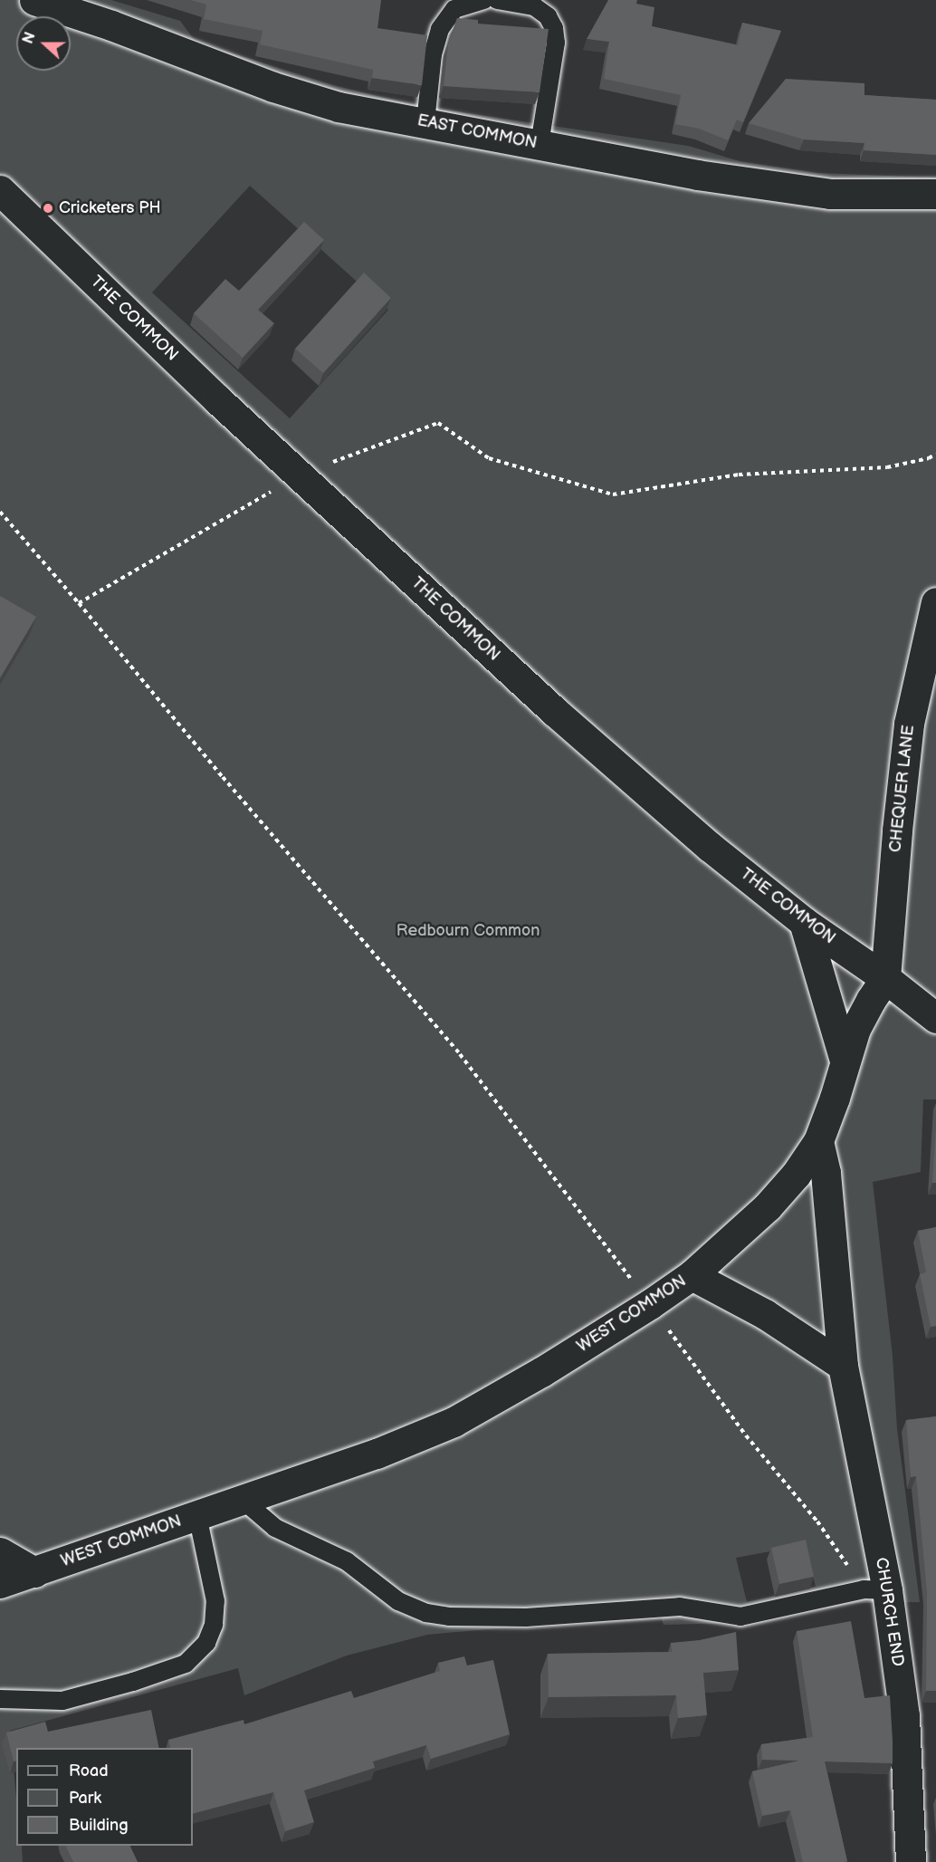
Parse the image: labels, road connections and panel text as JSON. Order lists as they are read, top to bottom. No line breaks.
{"streets":{"street":["EAST COMMON","THE COMMON","CHEQUER LANE","WEST COMMON","CHURCH END"]},"crossings":[["THE COMMON","CHEQUER LANE"],["THE COMMON","WEST COMMON"],["CHEQUER LANE","WEST COMMON"],["WEST COMMON","CHURCH END"]],"parks":["Redbourn Common"],"places":["Cricketers PH"],"legend":["Road","Park","Building"],"north":"left"}
